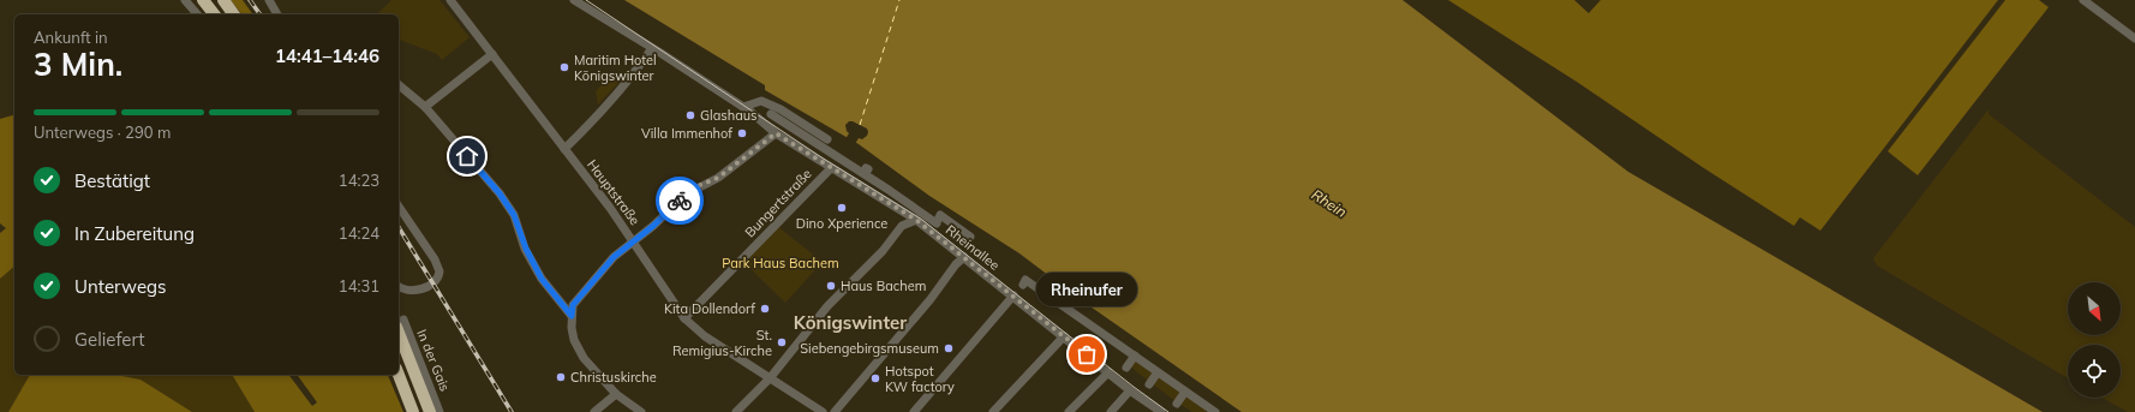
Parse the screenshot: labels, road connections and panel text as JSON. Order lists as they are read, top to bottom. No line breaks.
{"streets":{"street":["Hauptstraße","Bungertstraße","Rheinallee","In der Gais"]},"crossings":[["Hauptstraße","Bungertstraße"],["Bungertstraße","Rheinallee"]],"districts":["Königswinter"],"water":["Rhein"],"parks":["Park Haus Bachem"],"places":["Maritim Hotel Königswinter","Glashaus","Villa Immenhof","Dino Xperience","Haus Bachem","Kita Dollendorf","St. Remigius-Kirche","Siebengebirgsmuseum","Rheinufer","Christuskirche","Hotspot KW factory"],"north":"bottom right","page":{"heading":["3 Min.","Ankunft in","14:41–14:46"],"bar":"Unterwegs · 290 m","list":[["Bestätigt","14:23"],["In Zubereitung","14:24"],["Unterwegs","14:31"],"Geliefert"],"bubble":"Rheinufer"}}
